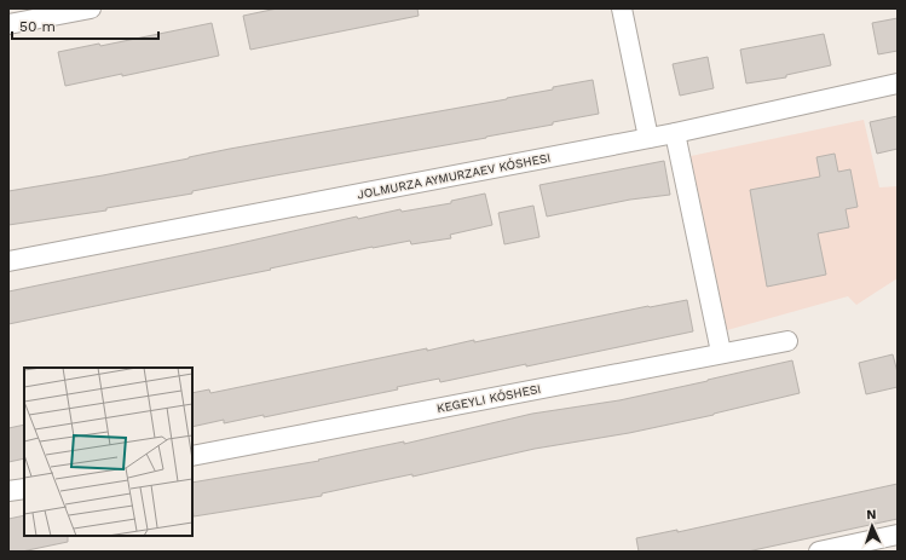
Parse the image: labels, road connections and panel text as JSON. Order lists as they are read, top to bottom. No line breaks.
{"streets":{"street":["JOLMURZA AYMURZAEV KÓSHESI","KEGEYLI KÓSHESI"]},"scale_bar":"50 m","north":"top"}
